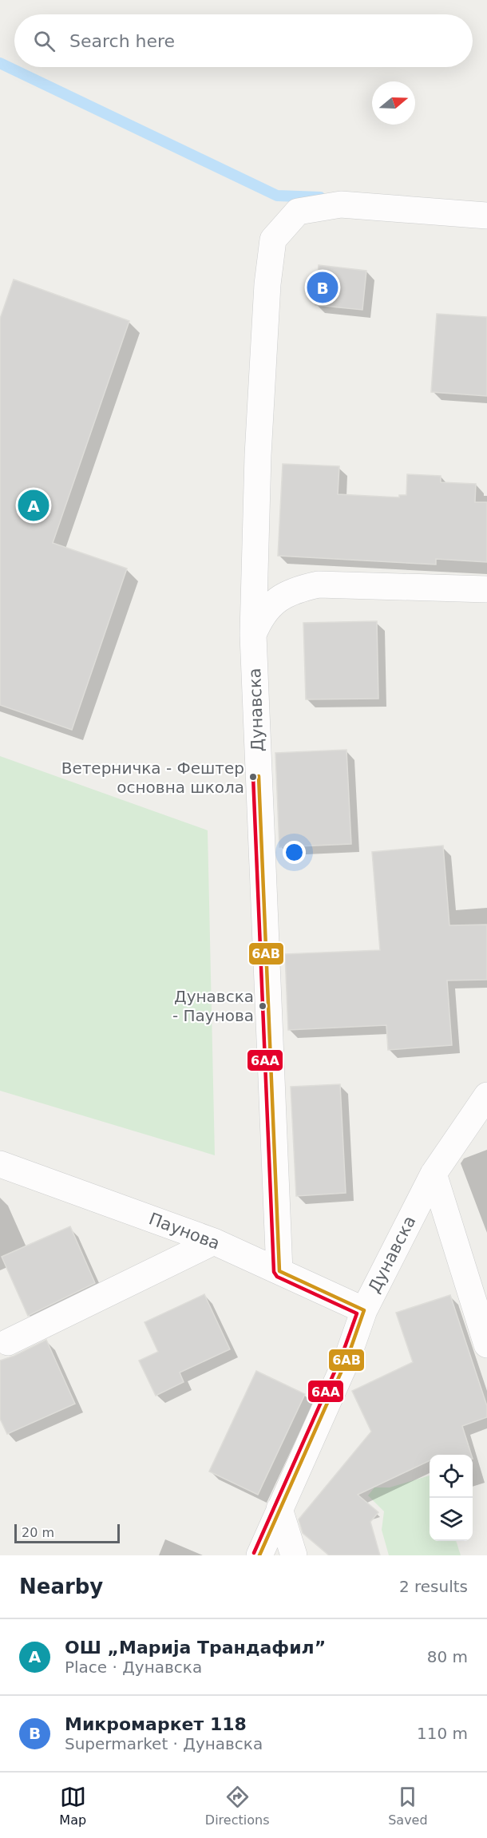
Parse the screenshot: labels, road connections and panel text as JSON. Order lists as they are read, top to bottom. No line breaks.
{"streets":{"street":["Дунавска","Паунова"]},"crossings":[["Дунавска","Паунова"]],"places":["Ветерничка - Фештер основна школа","Дунавска - Паунова"],"lines":["transit line 6AB","transit line 6AA"],"scale_bar":"20 m","north":"right","page":{"search":"Search here","pins":["B","A"],"scale":"20 m","heading":["Nearby","2 results"],"list":[{"mark":"A","name":"ОШ „Марија Трандафил”","note":"Place · Дунавска","value":"80 m"},{"mark":"B","name":"Микромаркет 118","note":"Supermarket · Дунавска","value":"110 m"}],"nav":["Map","Directions","Saved"]}}
